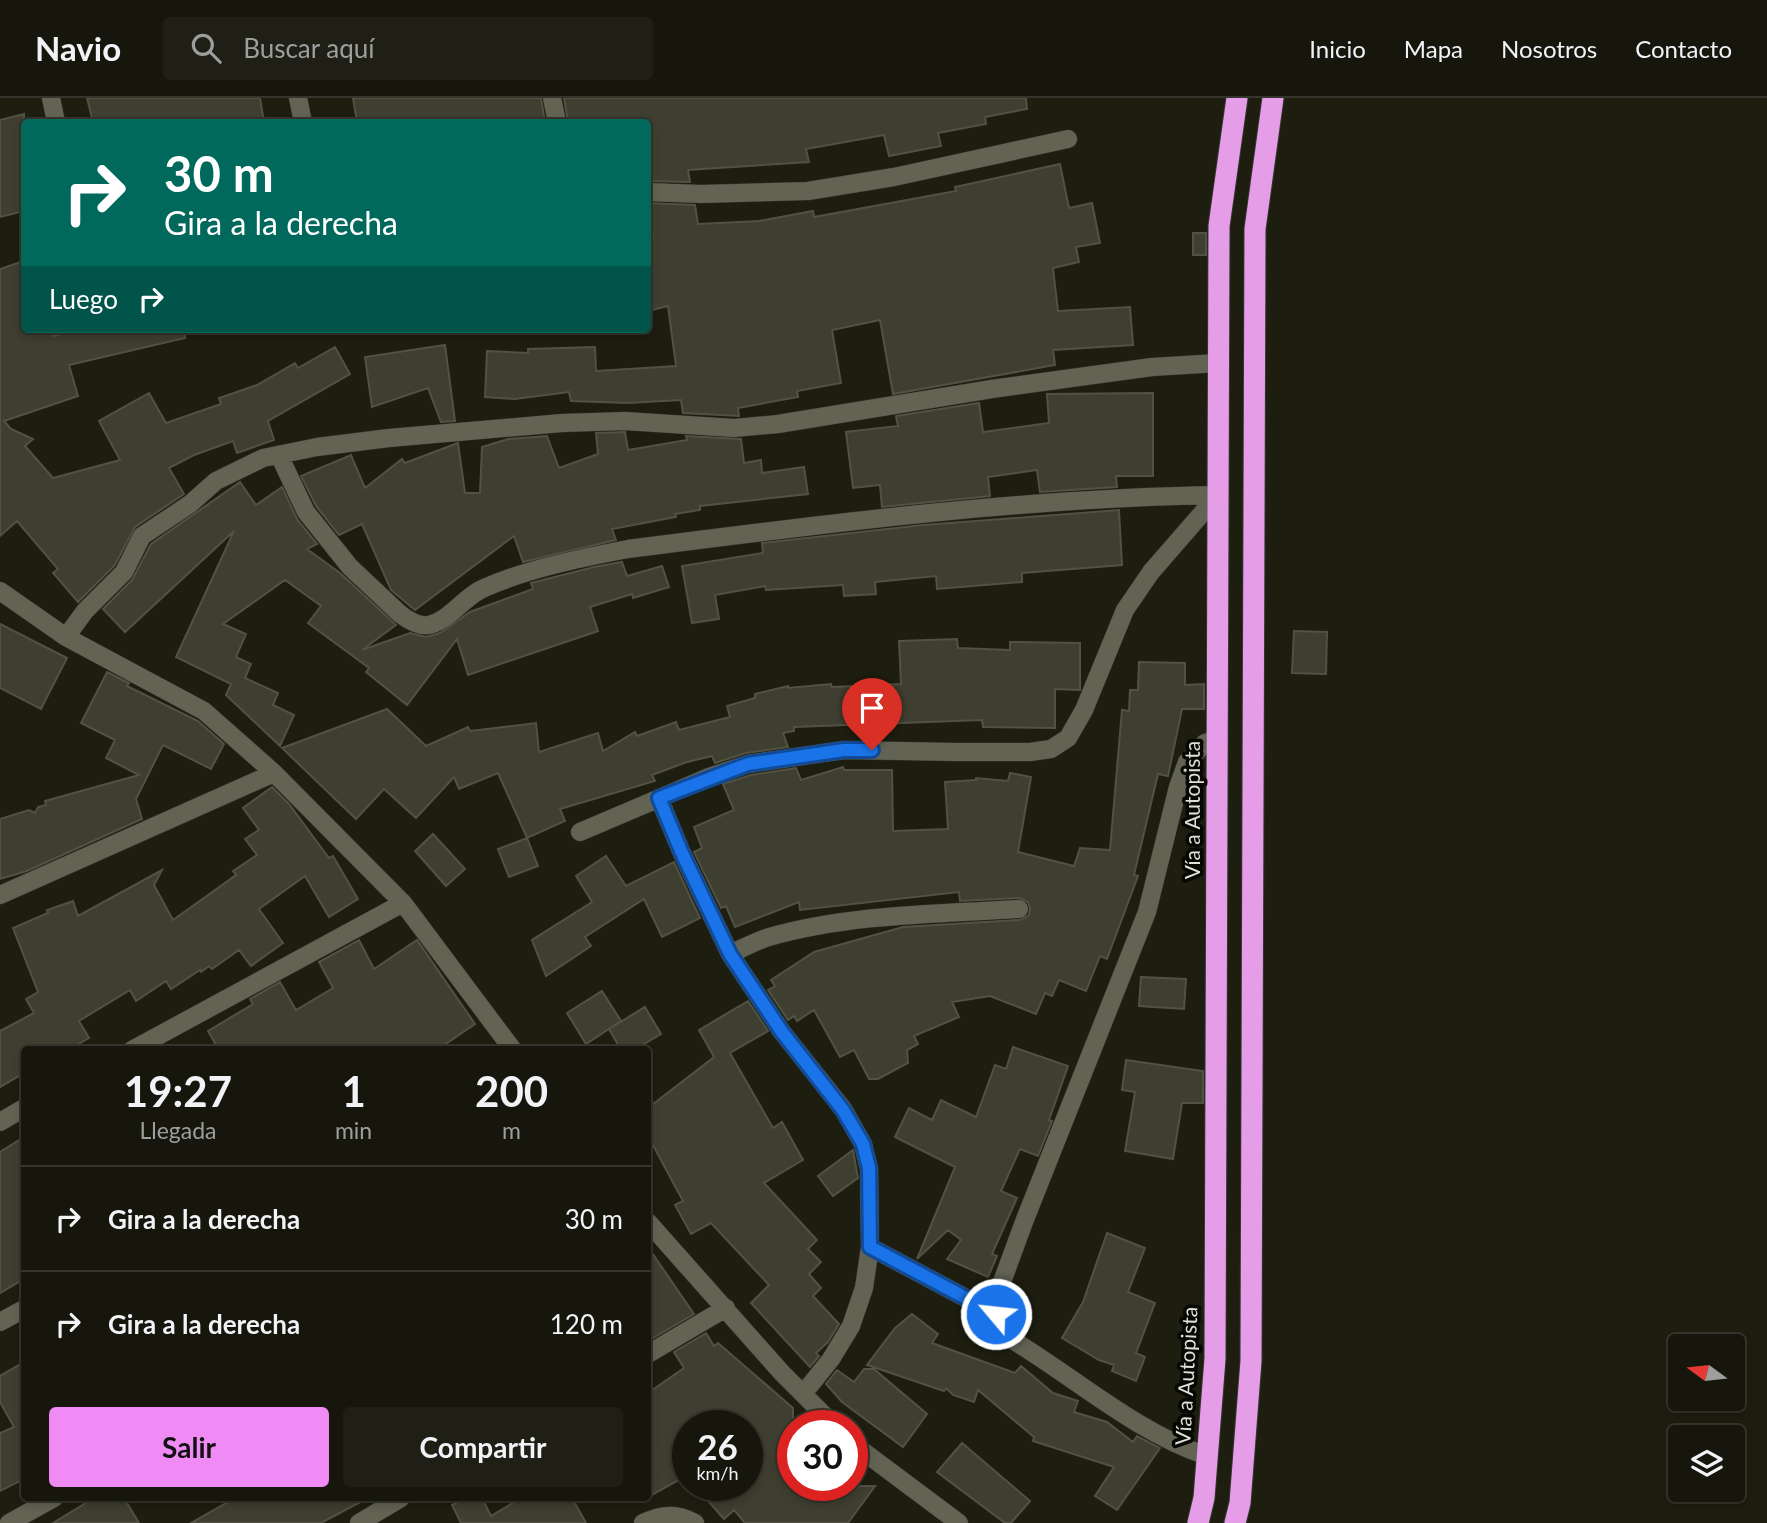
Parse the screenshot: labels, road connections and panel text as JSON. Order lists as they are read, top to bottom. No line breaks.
{"streets":{"highway":["Vía a Autopista"]},"north":"left","page":{"header":"Navio","search":"Buscar aquí","nav":["Inicio","Mapa","Nosotros","Contacto"],"turn":["30 m","Gira a la derecha"],"then":"Luego","eta":["19:27","Llegada","1","min","200","m"],"list":[{"name":"Gira a la derecha","value":"30 m"},{"name":"Gira a la derecha","value":"120 m"}],"buttons":["Salir","Compartir"],"speed":"26 km/h","limit":"30"}}
